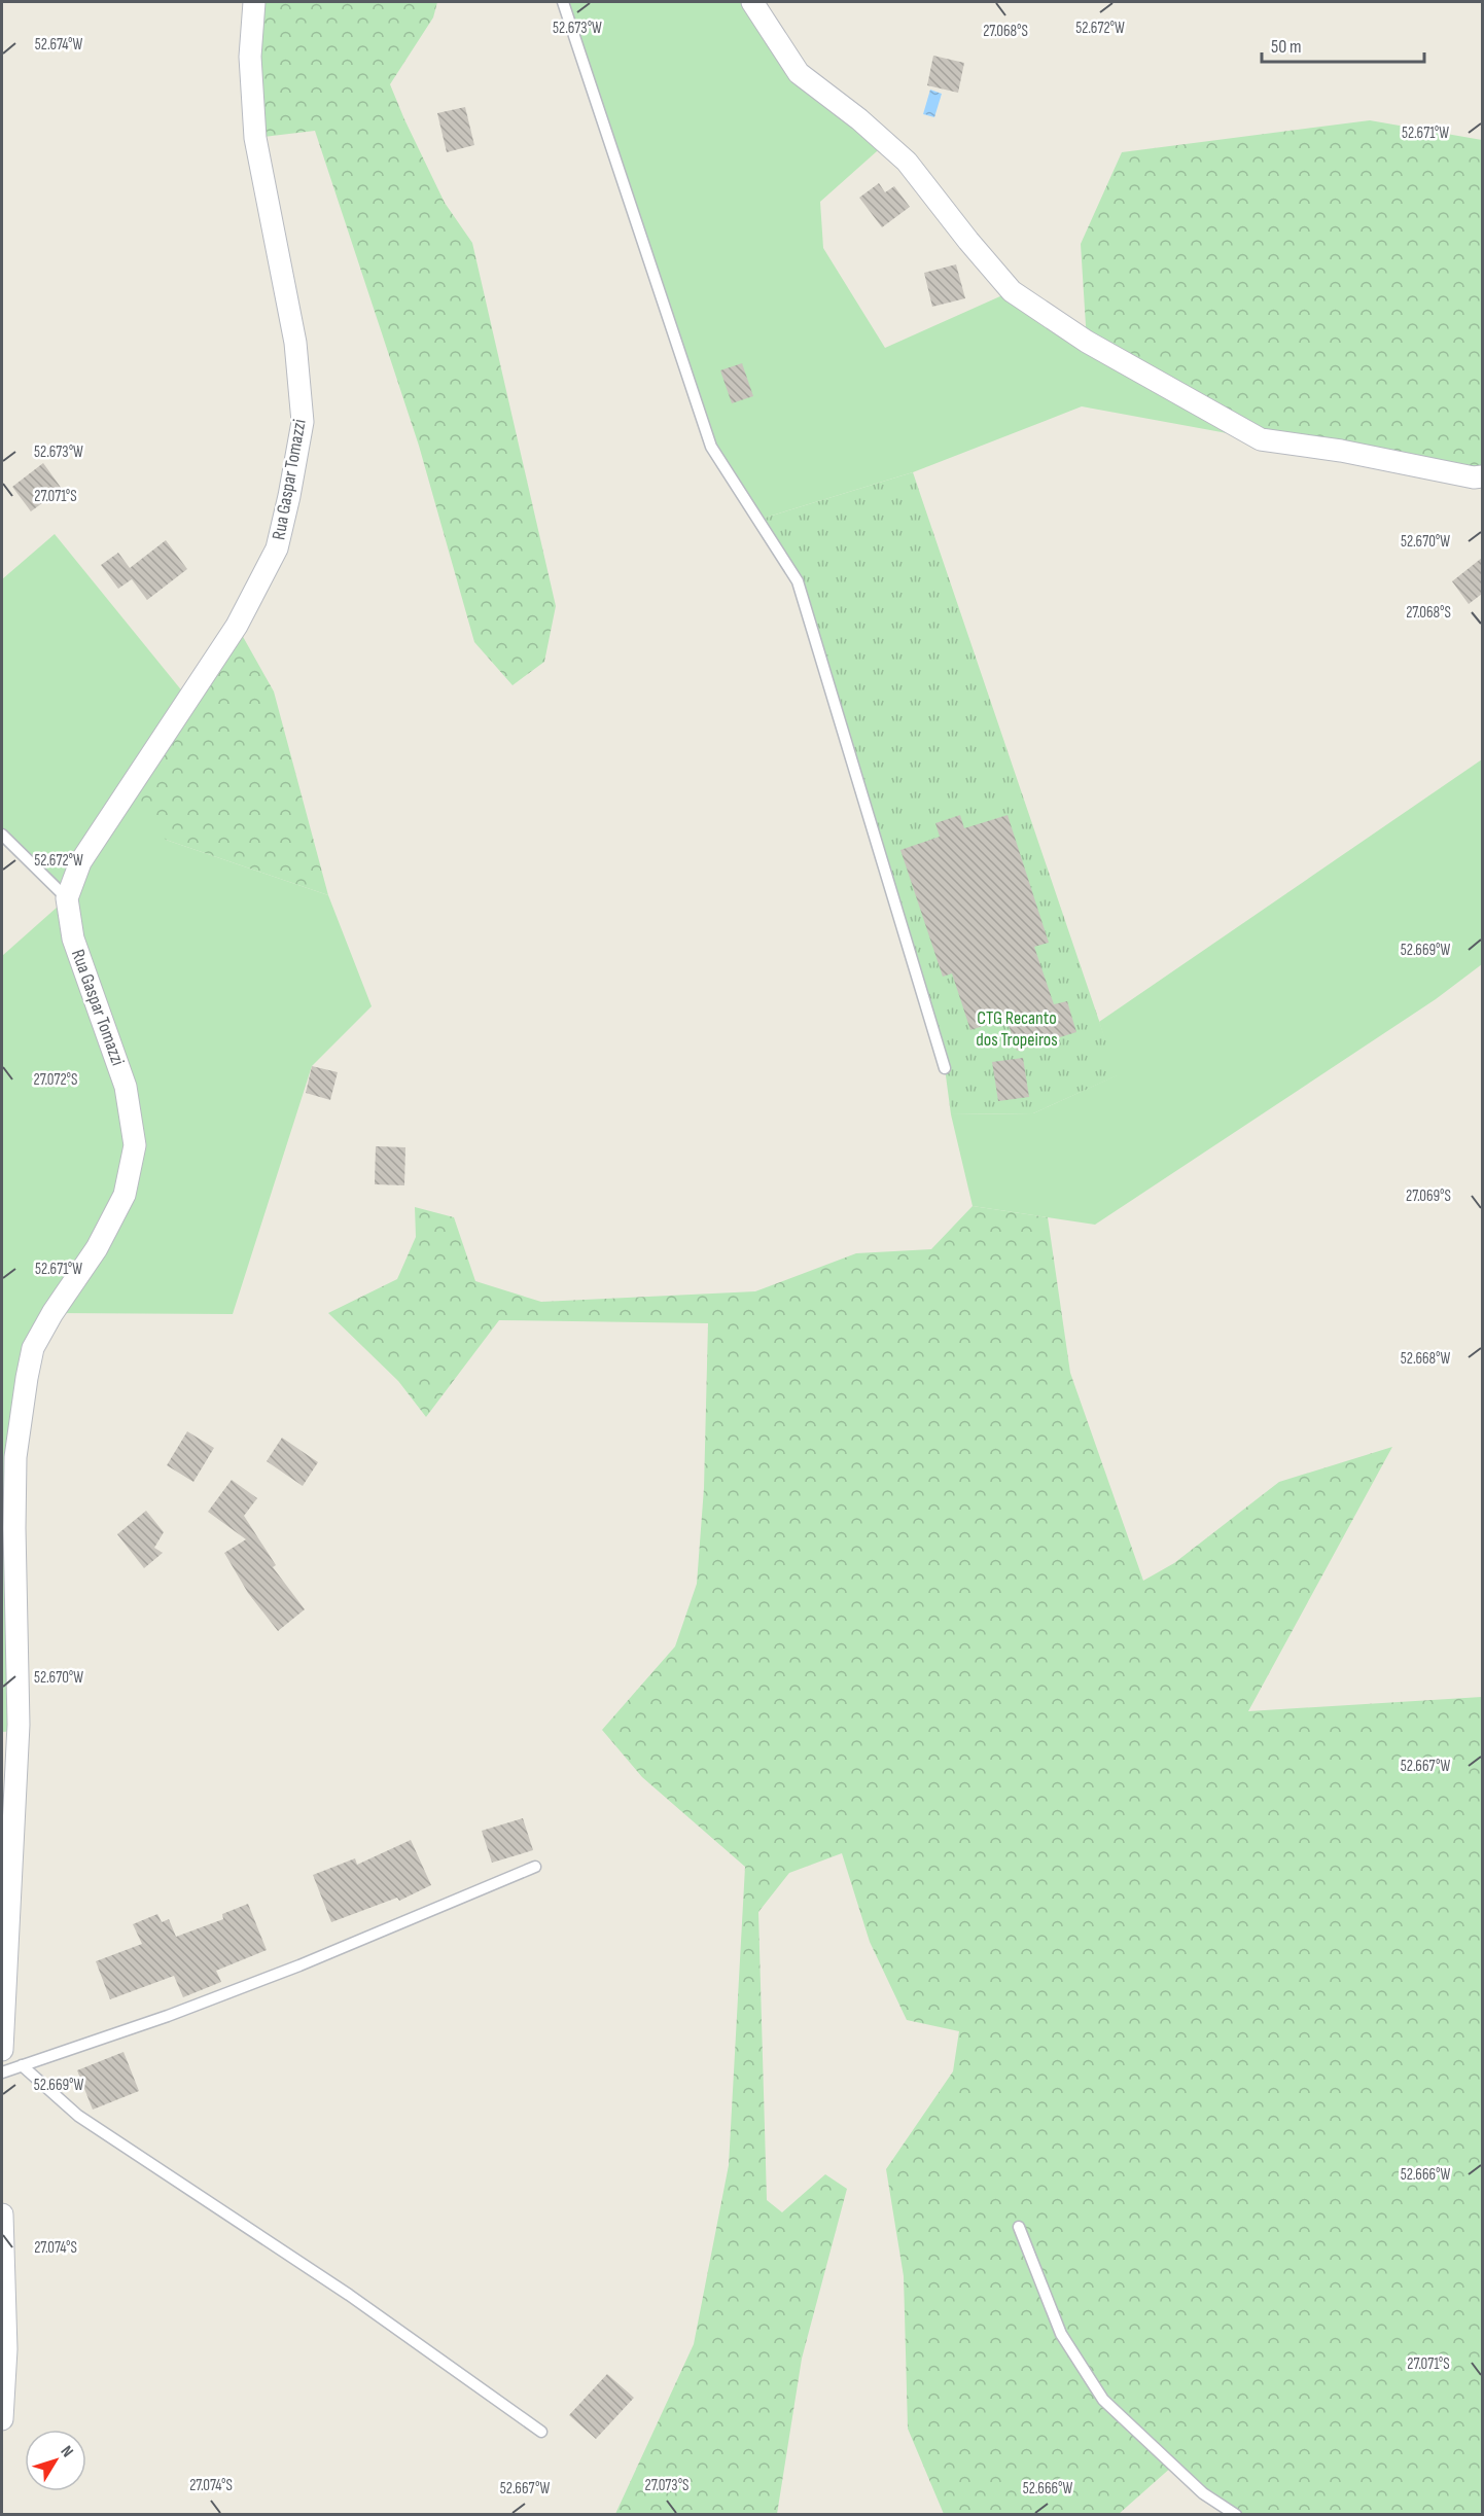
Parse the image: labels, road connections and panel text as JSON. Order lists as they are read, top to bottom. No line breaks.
{"streets":{"street":["Rua Gaspar Tomazzi"]},"parks":["CTG Recanto dos Tropeiros"],"scale_bar":"50 m","north":"top right","coordinates":["52.673°W","52.672°W","27.068°S","52.674°W","52.671°W","27.071°S","52.670°W","52.669°W","27.072°S","27.069°S","52.668°W","52.667°W","52.666°W","27.074°S","27.073°S"]}
